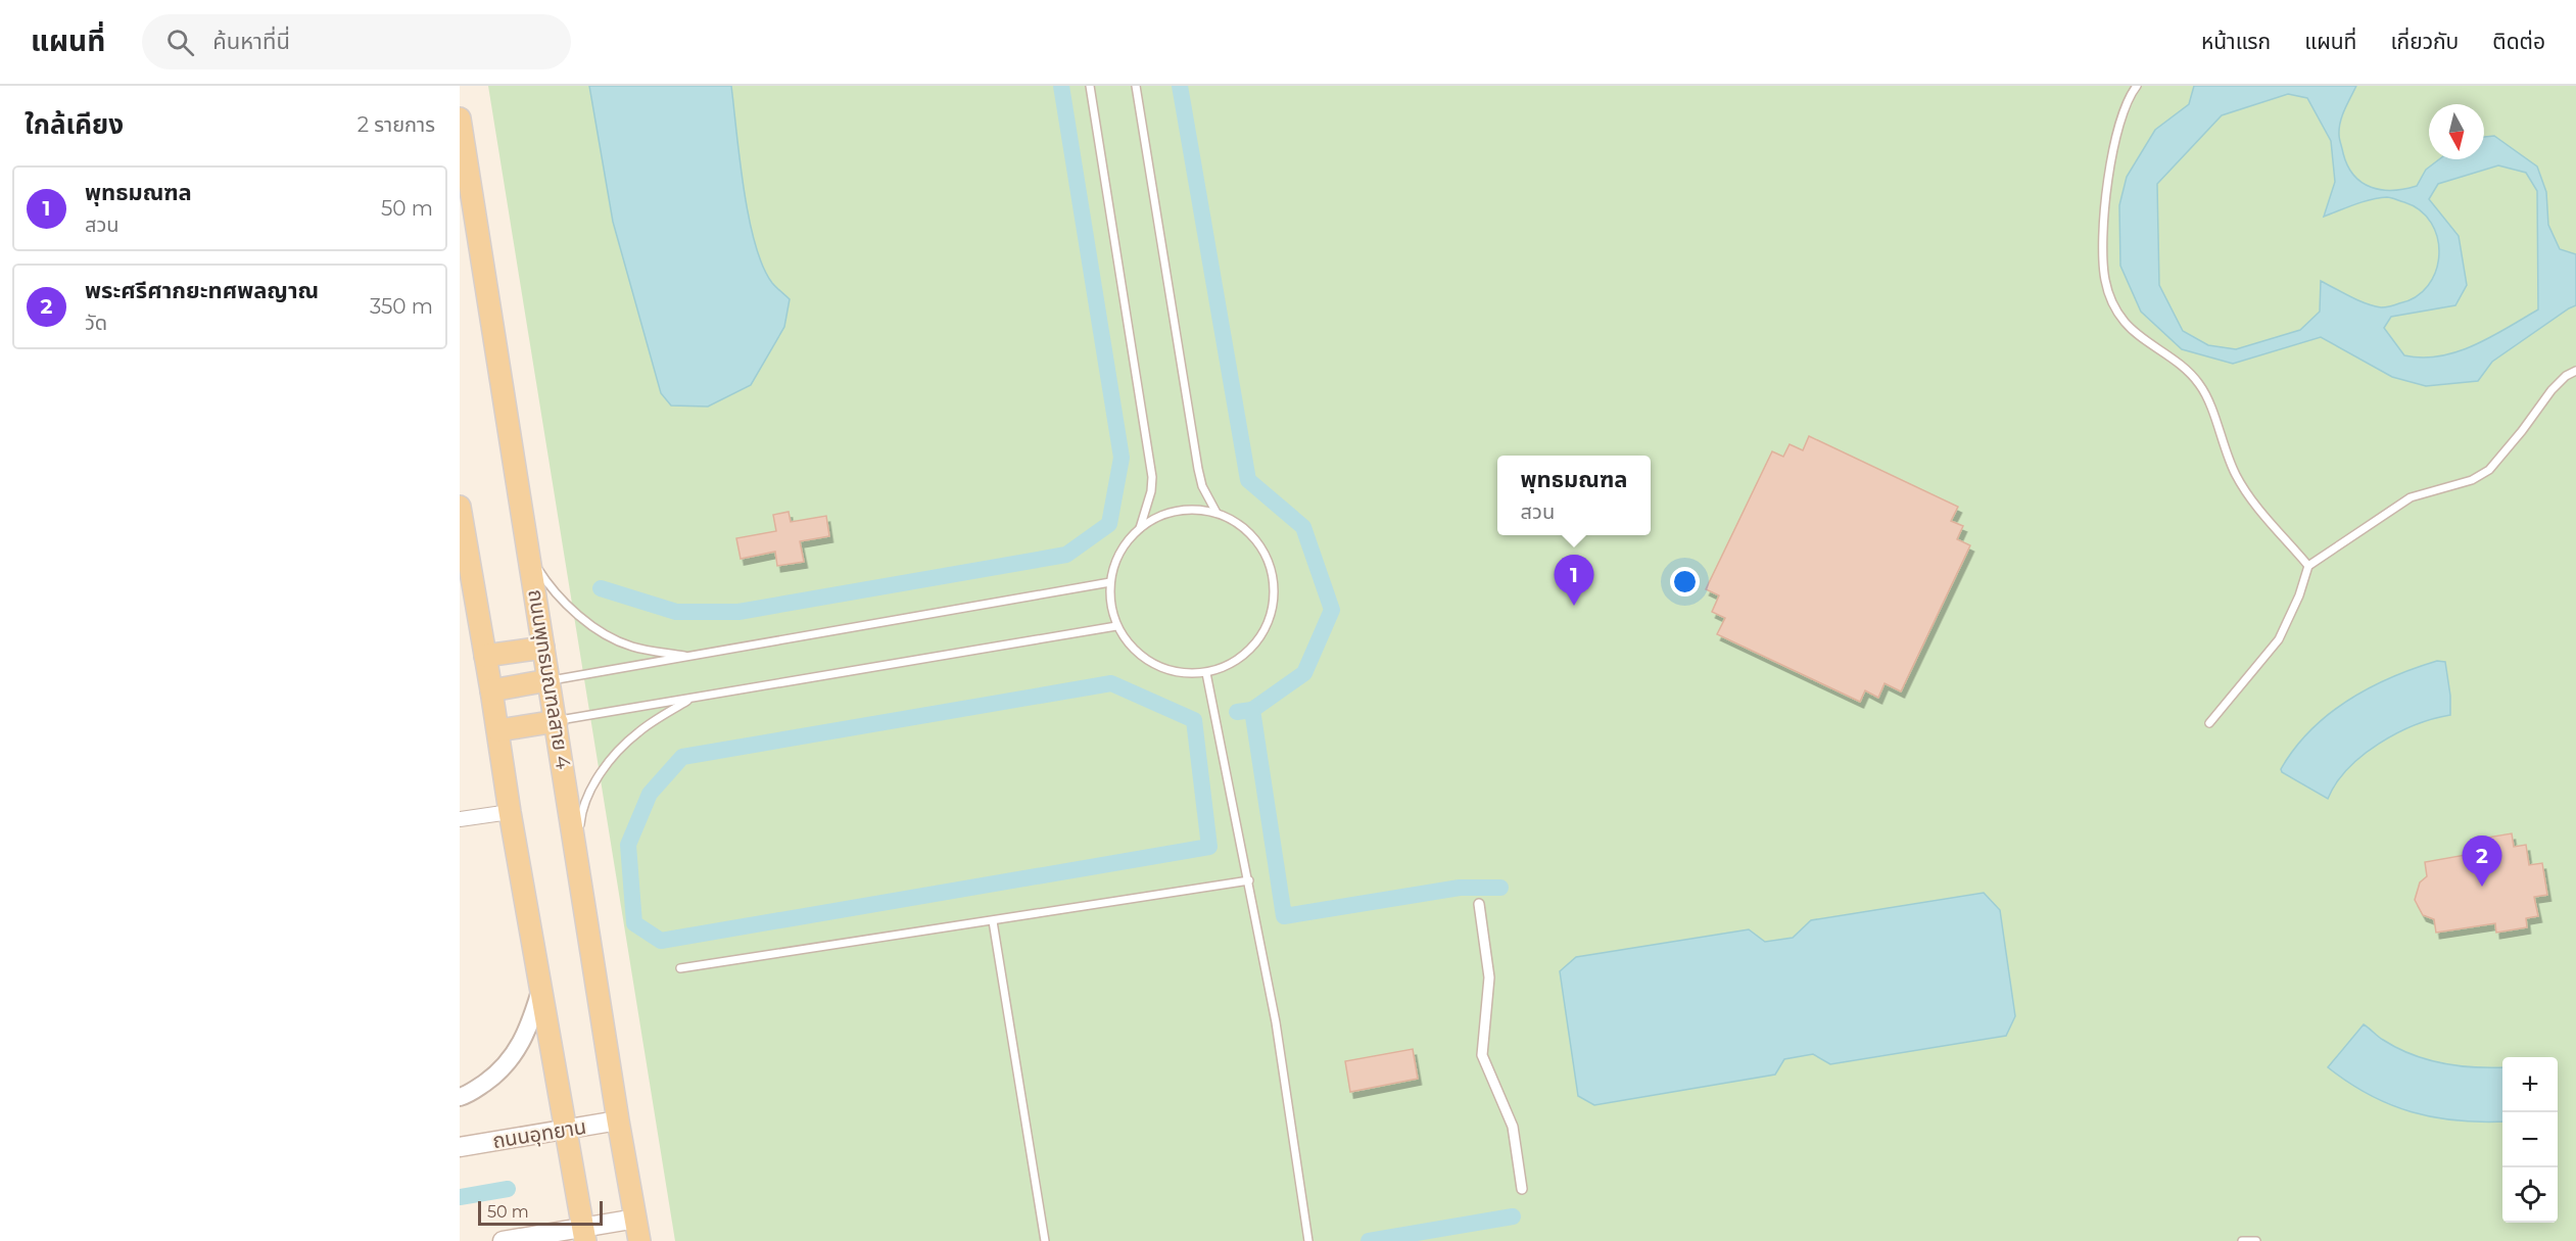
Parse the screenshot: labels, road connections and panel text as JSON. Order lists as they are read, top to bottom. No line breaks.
{"streets":{"main road":["ถนนพุทธมณฑลสาย 4","ถนนอุทยาน"]},"crossings":[["ถนนพุทธมณฑลสาย 4","ถนนอุทยาน"]],"scale_bar":"50 m","north":"bottom","page":{"header":"แผนที่","search":"ค้นหาที่นี่","nav":["หน้าแรก","แผนที่","เกี่ยวกับ","ติดต่อ"],"heading":["ใกล้เคียง","2 รายการ"],"list":[{"mark":"1","name":"พุทธมณฑล","note":"สวน","value":"50 m"},{"mark":"2","name":"พระศรีศากยะทศพลญาณ","note":"วัด","value":"350 m"}],"popup":["พุทธมณฑล","สวน"],"pins":["1","2"],"map_buttons":["+","−"],"scale":"50 m"}}
